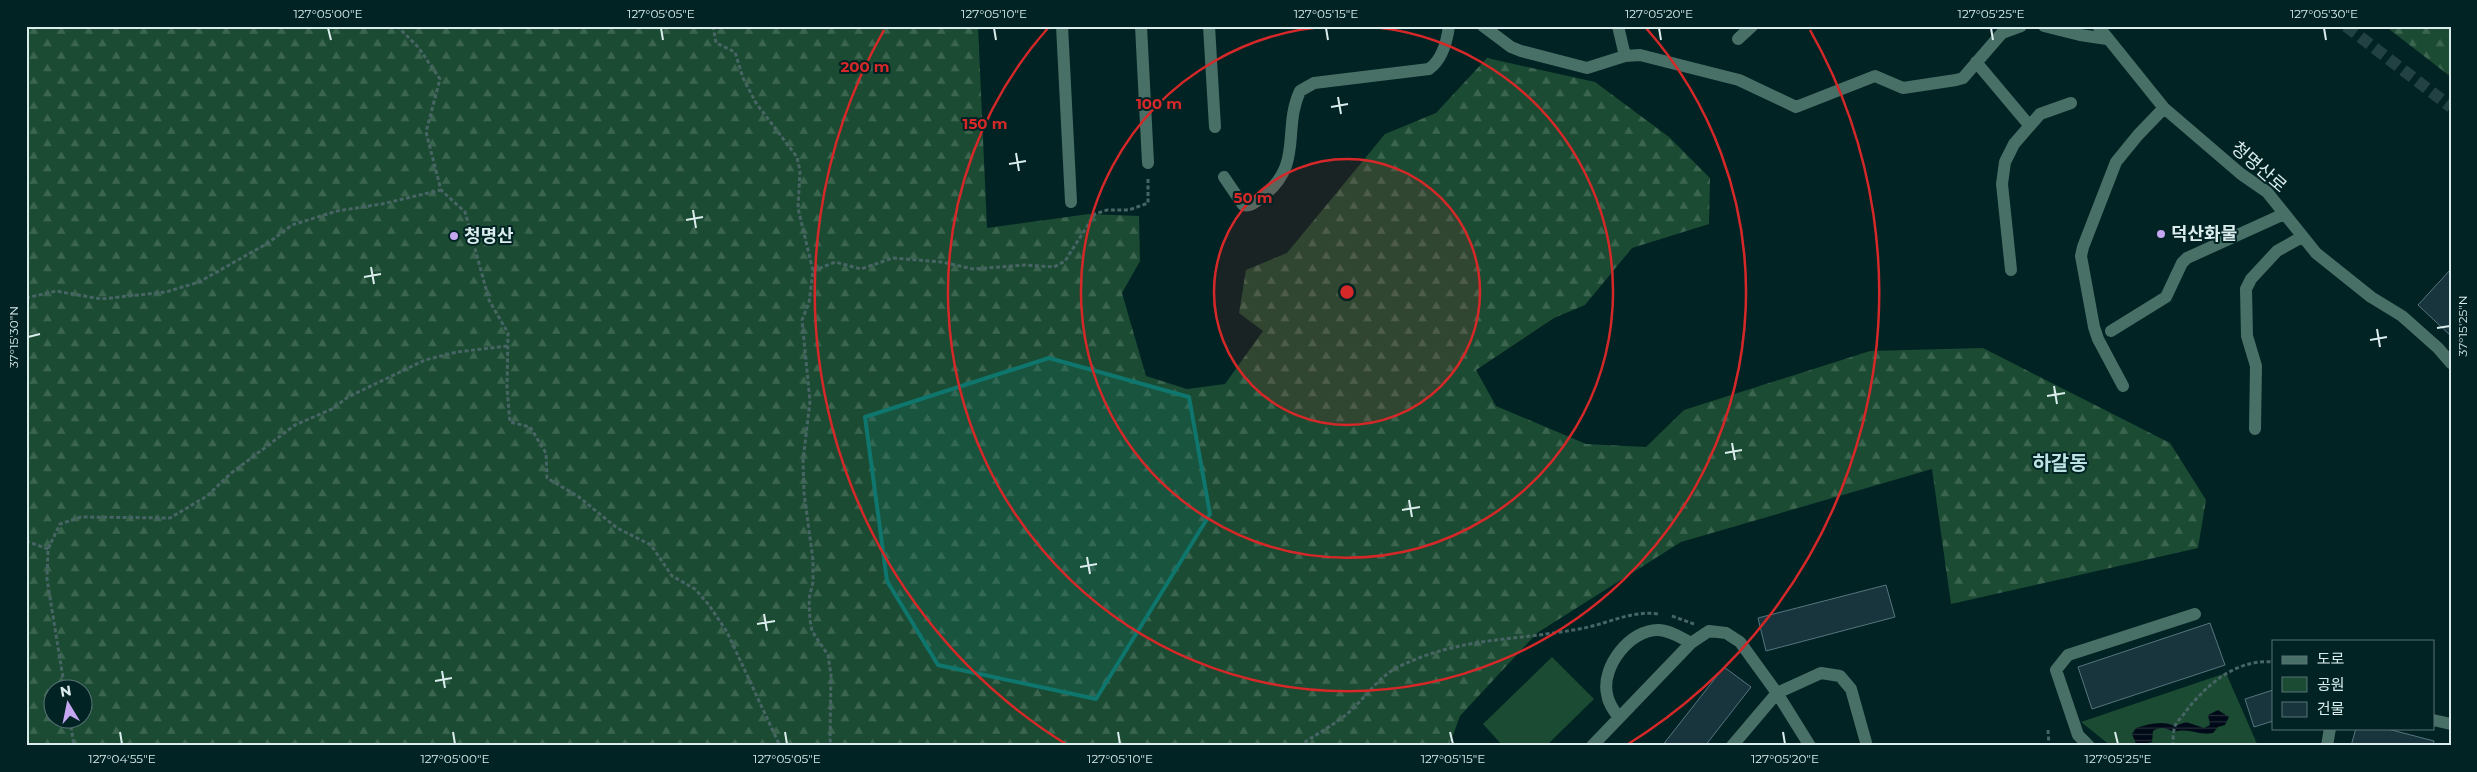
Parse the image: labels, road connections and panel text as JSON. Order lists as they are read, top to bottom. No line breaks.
{"streets":{"street":["청명산로"]},"districts":["하갈동"],"places":["덕산화물","청명산"],"legend":["도로","공원","건물"],"north":"top","coordinates":["127°05'00\"E","127°05'05\"E","127°05'10\"E","127°05'15\"E","127°05'20\"E","127°05'25\"E","127°05'30\"E","37°15'25\"N","37°15'30\"N","127°04'55\"E"],"rings":["200 m","100 m","150 m","50 m"]}
